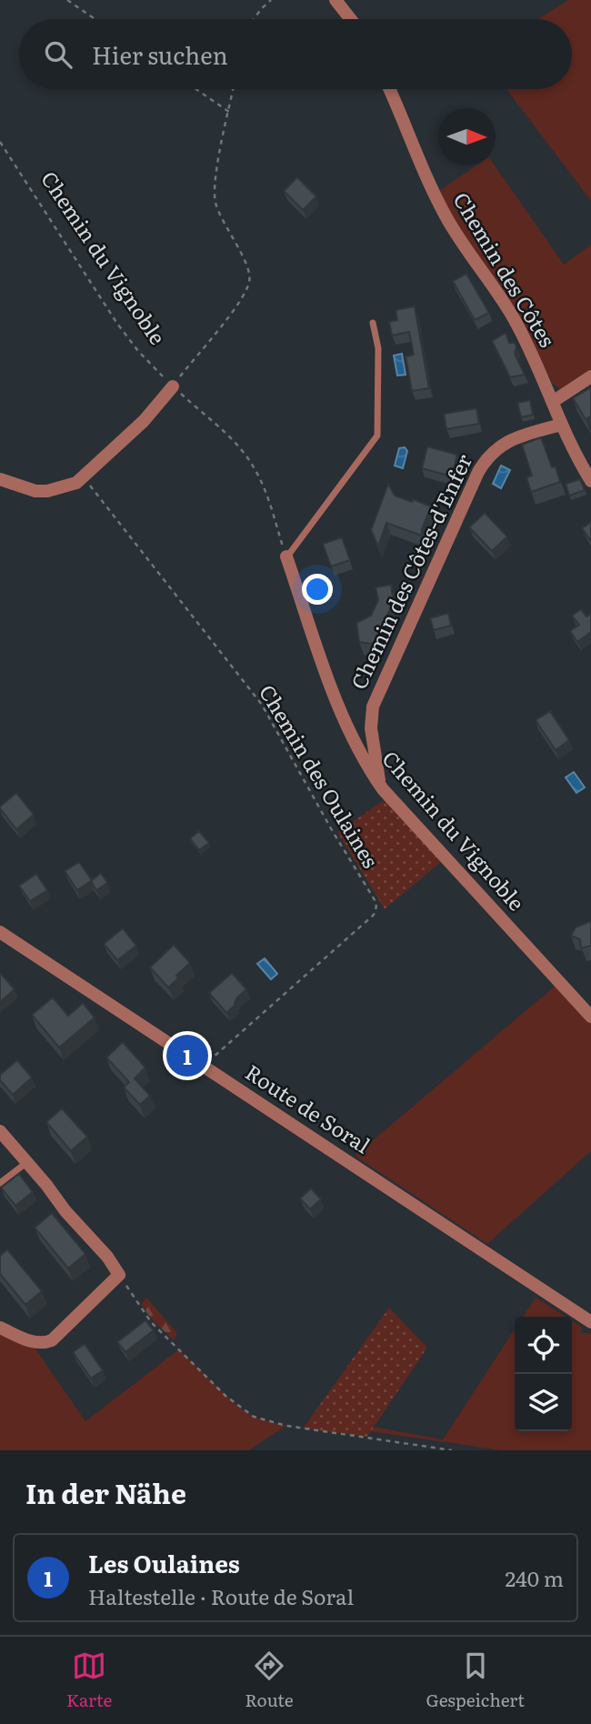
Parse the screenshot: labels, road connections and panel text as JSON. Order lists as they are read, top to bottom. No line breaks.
{"streets":{"street":["Chemin du Vignoble","Chemin des Côtes","Chemin des Côtes-d'Enfer","Route de Soral"],"path":["Chemin des Oulaines"]},"crossings":[["Chemin du Vignoble","Chemin des Côtes-d'Enfer"],["Chemin des Côtes","Chemin des Côtes-d'Enfer"],["Chemin des Oulaines","Route de Soral"]],"north":"right","page":{"search":"Hier suchen","pins":"1","heading":"In der Nähe","list":[{"mark":"1","name":"Les Oulaines","note":"Haltestelle · Route de Soral","value":"240 m"}],"nav":["Karte","Route","Gespeichert"]}}
